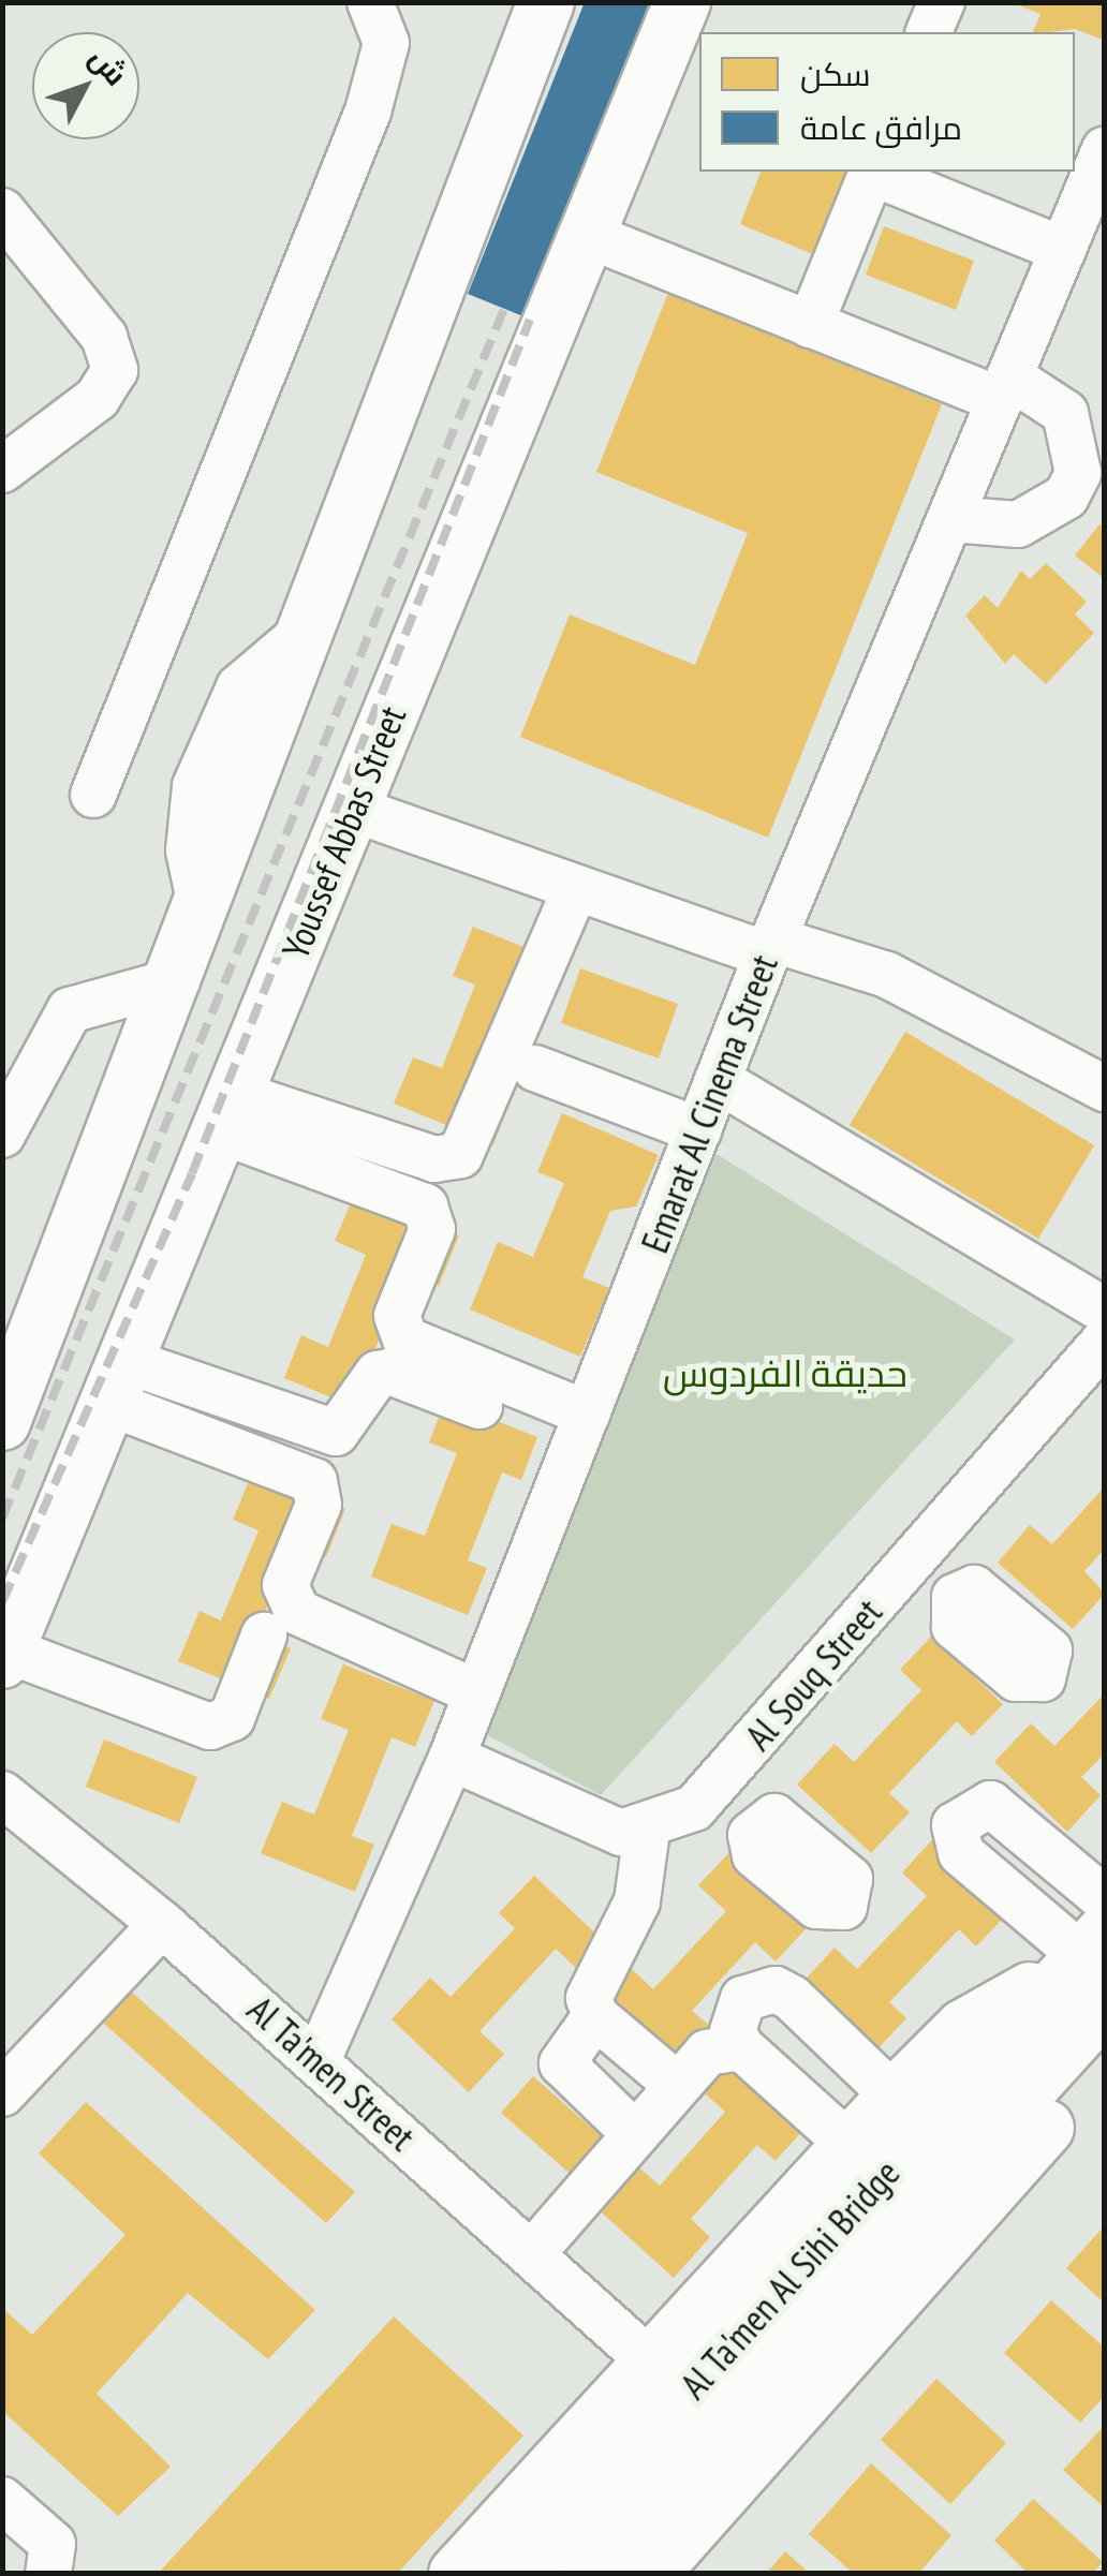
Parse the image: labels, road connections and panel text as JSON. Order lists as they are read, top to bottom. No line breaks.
{"streets":{"main road":["Youssef Abbas Street","Al Ta'men Al Sihi Bridge"],"street":["Emarat Al Cinema Street","Al Souq Street","Al Ta'men Street"]},"crossings":[["Emarat Al Cinema Street","Al Ta'men Street"]],"parks":["حديقة الفردوس"],"legend":["سكن","مرافق عامة"],"north":"top right"}
